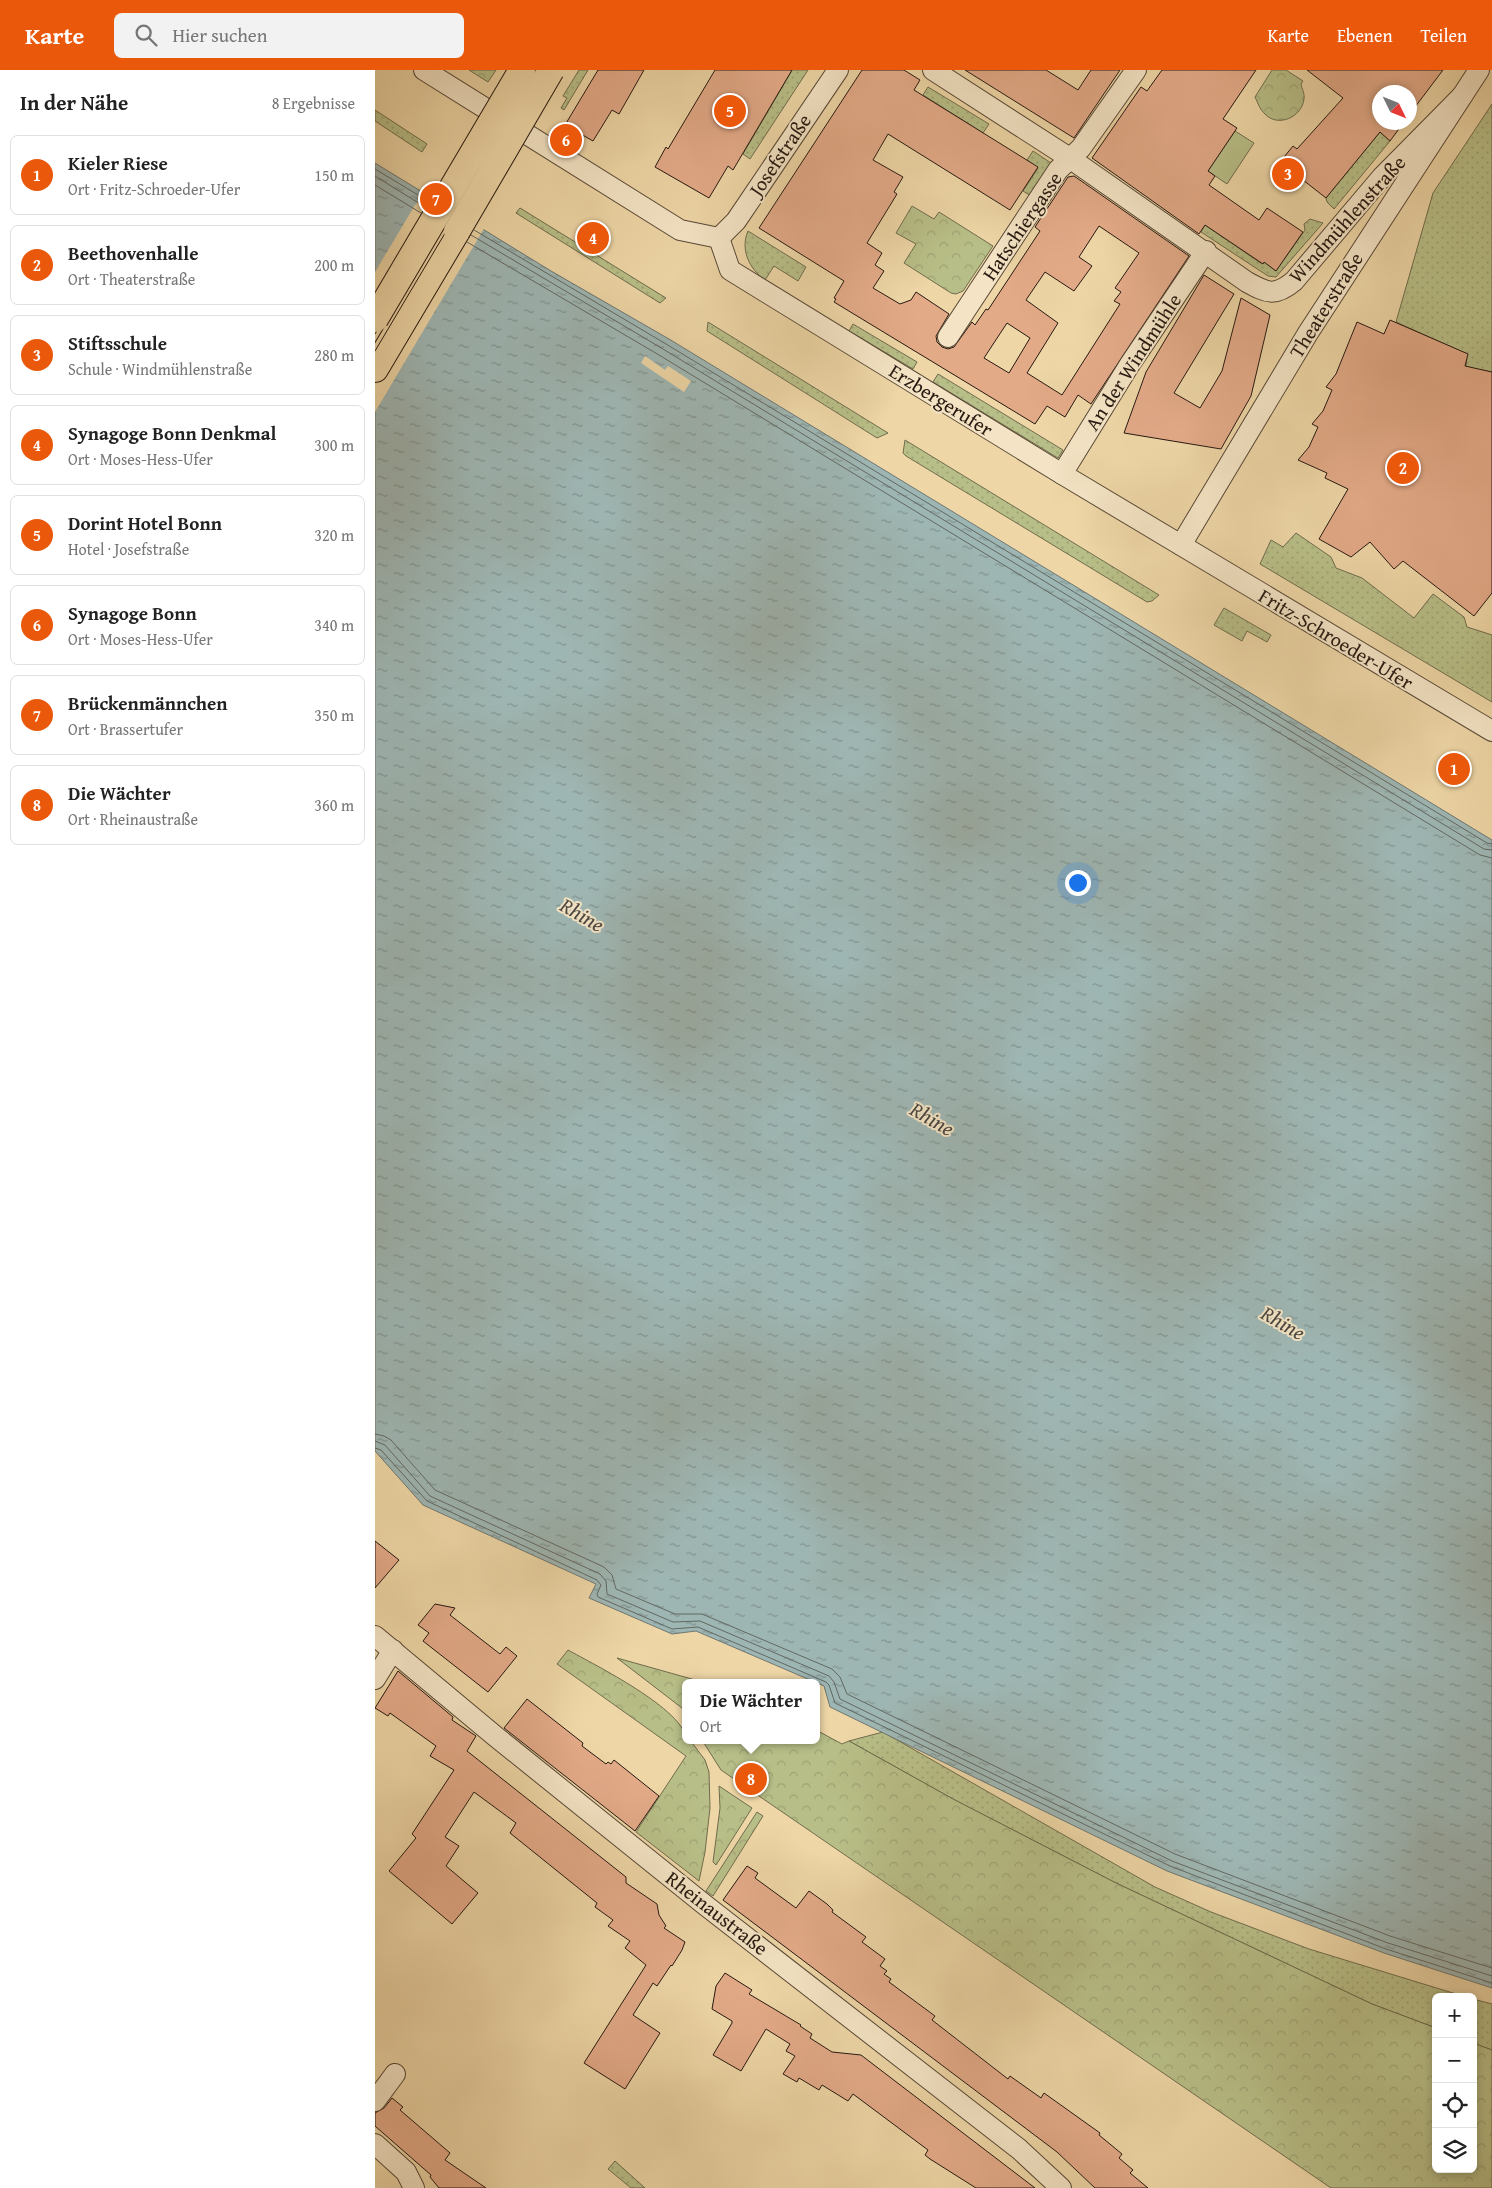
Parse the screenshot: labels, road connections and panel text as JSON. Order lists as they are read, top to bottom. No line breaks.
{"streets":{"street":["Josefstraße","Windmühlenstraße","Hatschiergasse","Theaterstraße","An der Windmühle","Erzbergerufer","Fritz-Schroeder-Ufer","Rheinaustraße"]},"crossings":[["Josefstraße","Erzbergerufer"],["Windmühlenstraße","Hatschiergasse"],["Windmühlenstraße","Theaterstraße"],["Windmühlenstraße","An der Windmühle"],["Theaterstraße","Erzbergerufer"],["Theaterstraße","Fritz-Schroeder-Ufer"],["An der Windmühle","Erzbergerufer"],["Erzbergerufer","Fritz-Schroeder-Ufer"]],"water":["Rhine"],"north":"bottom right","page":{"header":"Karte","search":"Hier suchen","nav":["Karte","Ebenen","Teilen"],"heading":["In der Nähe","8 Ergebnisse"],"pins":["5","6","3","7","4","2","1","8"],"list":[{"mark":"1","name":"Kieler Riese","note":"Ort · Fritz-Schroeder-Ufer","value":"150 m"},{"mark":"2","name":"Beethovenhalle","note":"Ort · Theaterstraße","value":"200 m"},{"mark":"3","name":"Stiftsschule","note":"Schule · Windmühlenstraße","value":"280 m"},{"mark":"4","name":"Synagoge Bonn Denkmal","note":"Ort · Moses-Hess-Ufer","value":"300 m"},{"mark":"5","name":"Dorint Hotel Bonn","note":"Hotel · Josefstraße","value":"320 m"},{"mark":"6","name":"Synagoge Bonn","note":"Ort · Moses-Hess-Ufer","value":"340 m"},{"mark":"7","name":"Brückenmännchen","note":"Ort · Brassertufer","value":"350 m"},{"mark":"8","name":"Die Wächter","note":"Ort · Rheinaustraße","value":"360 m"}],"popup":["Die Wächter","Ort"],"map_buttons":["+","−"]}}
